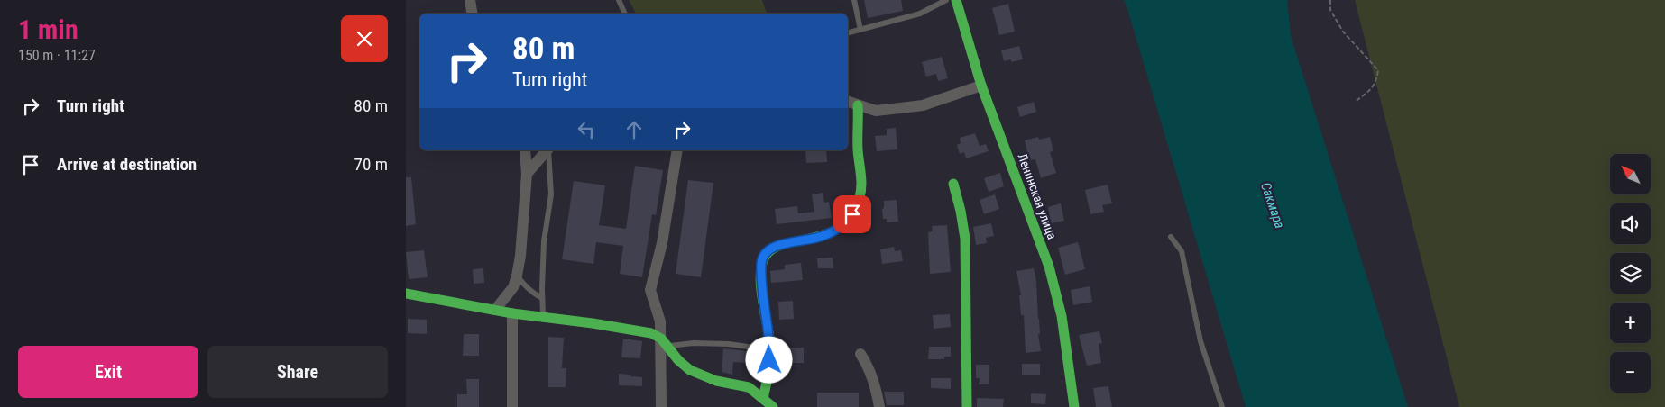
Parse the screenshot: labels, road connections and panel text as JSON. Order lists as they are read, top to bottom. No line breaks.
{"streets":{"street":["Ленинская улица"]},"water":["Сакмара"],"north":"top left","page":{"heading":["1 min","150 m · 11:27"],"turn":["80 m","Turn right"],"list":[{"name":"Turn right","value":"80 m"},{"name":"Arrive at destination","value":"70 m"}],"map_buttons":["+","−"],"buttons":["Exit","Share"]}}
